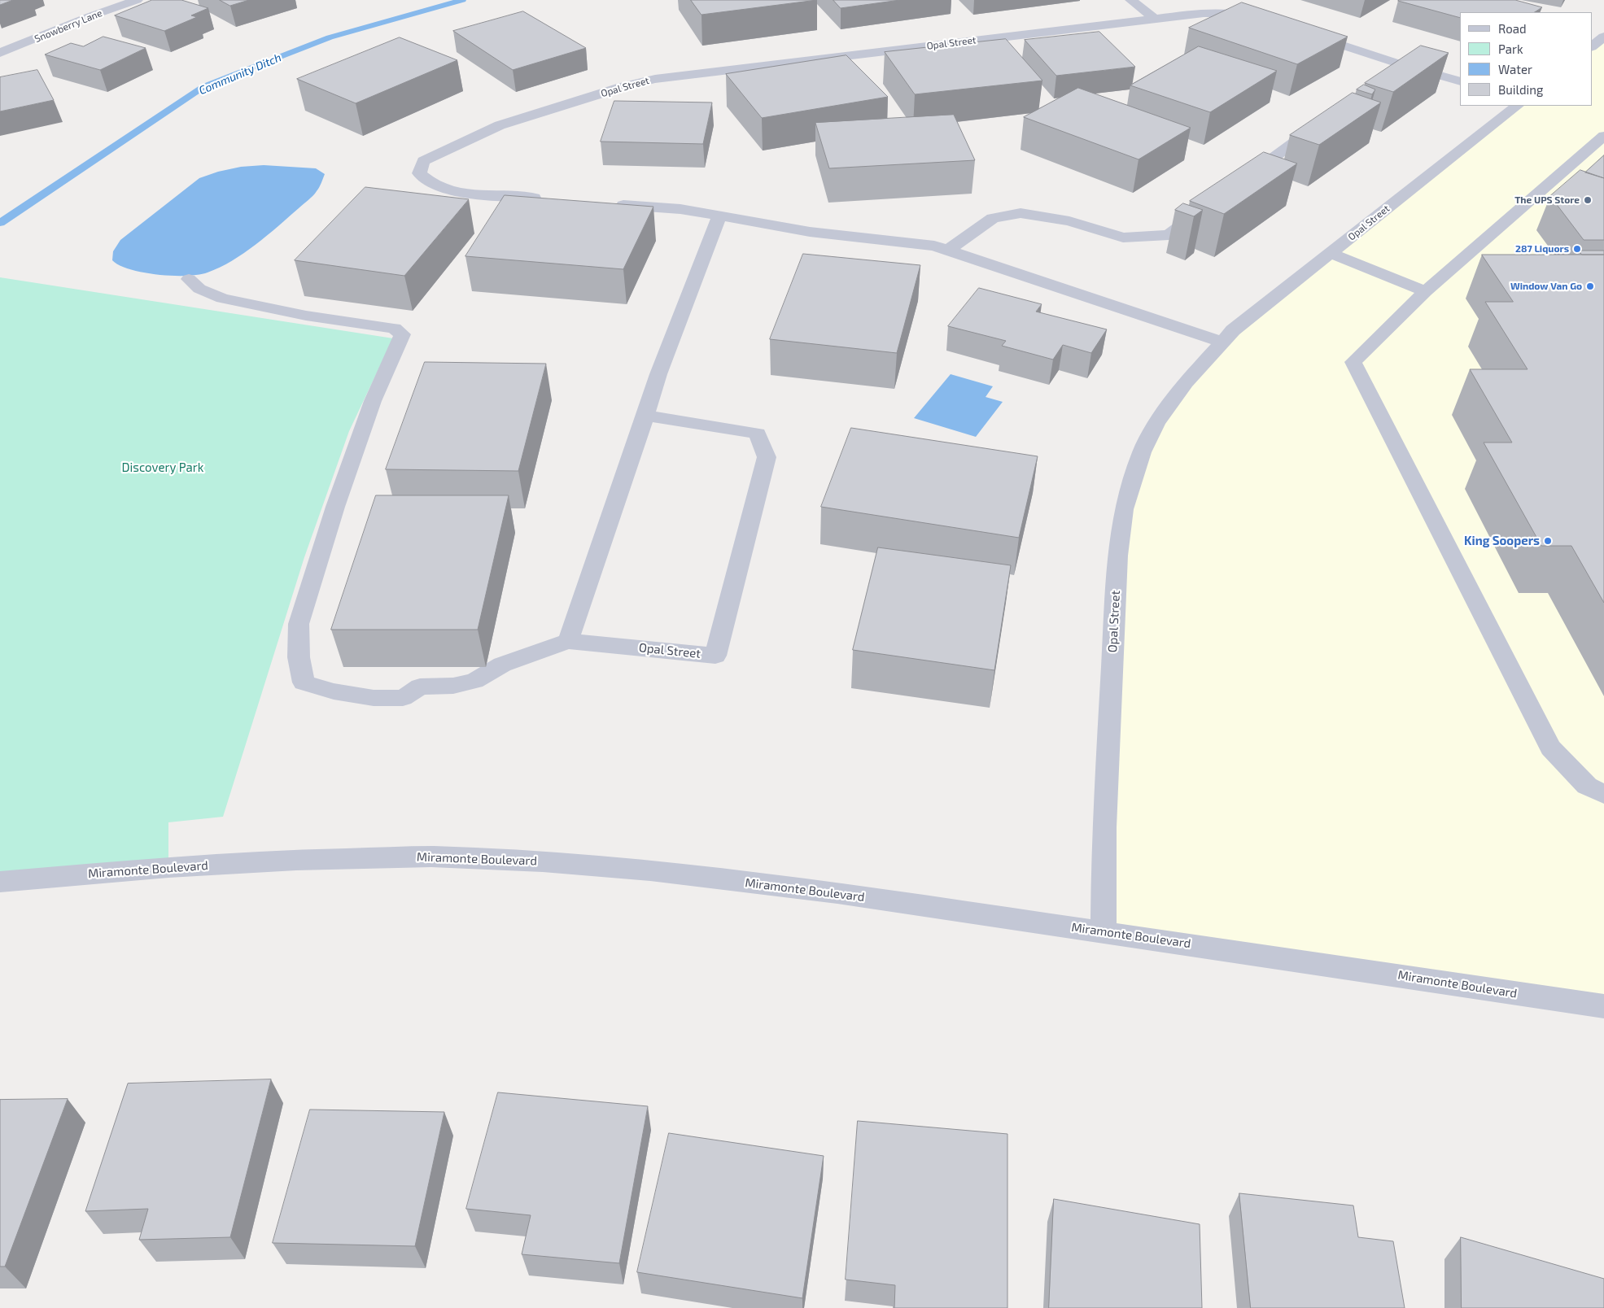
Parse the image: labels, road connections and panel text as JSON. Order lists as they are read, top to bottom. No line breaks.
{"streets":{"street":["Snowberry Lane","Opal Street","Miramonte Boulevard"]},"crossings":[["Opal Street","Miramonte Boulevard"]],"water":["Community Ditch"],"parks":["Discovery Park"],"places":["The UPS Store","287 Liquors","Window Van Go","King Soopers"],"legend":["Road","Park","Water","Building"]}
